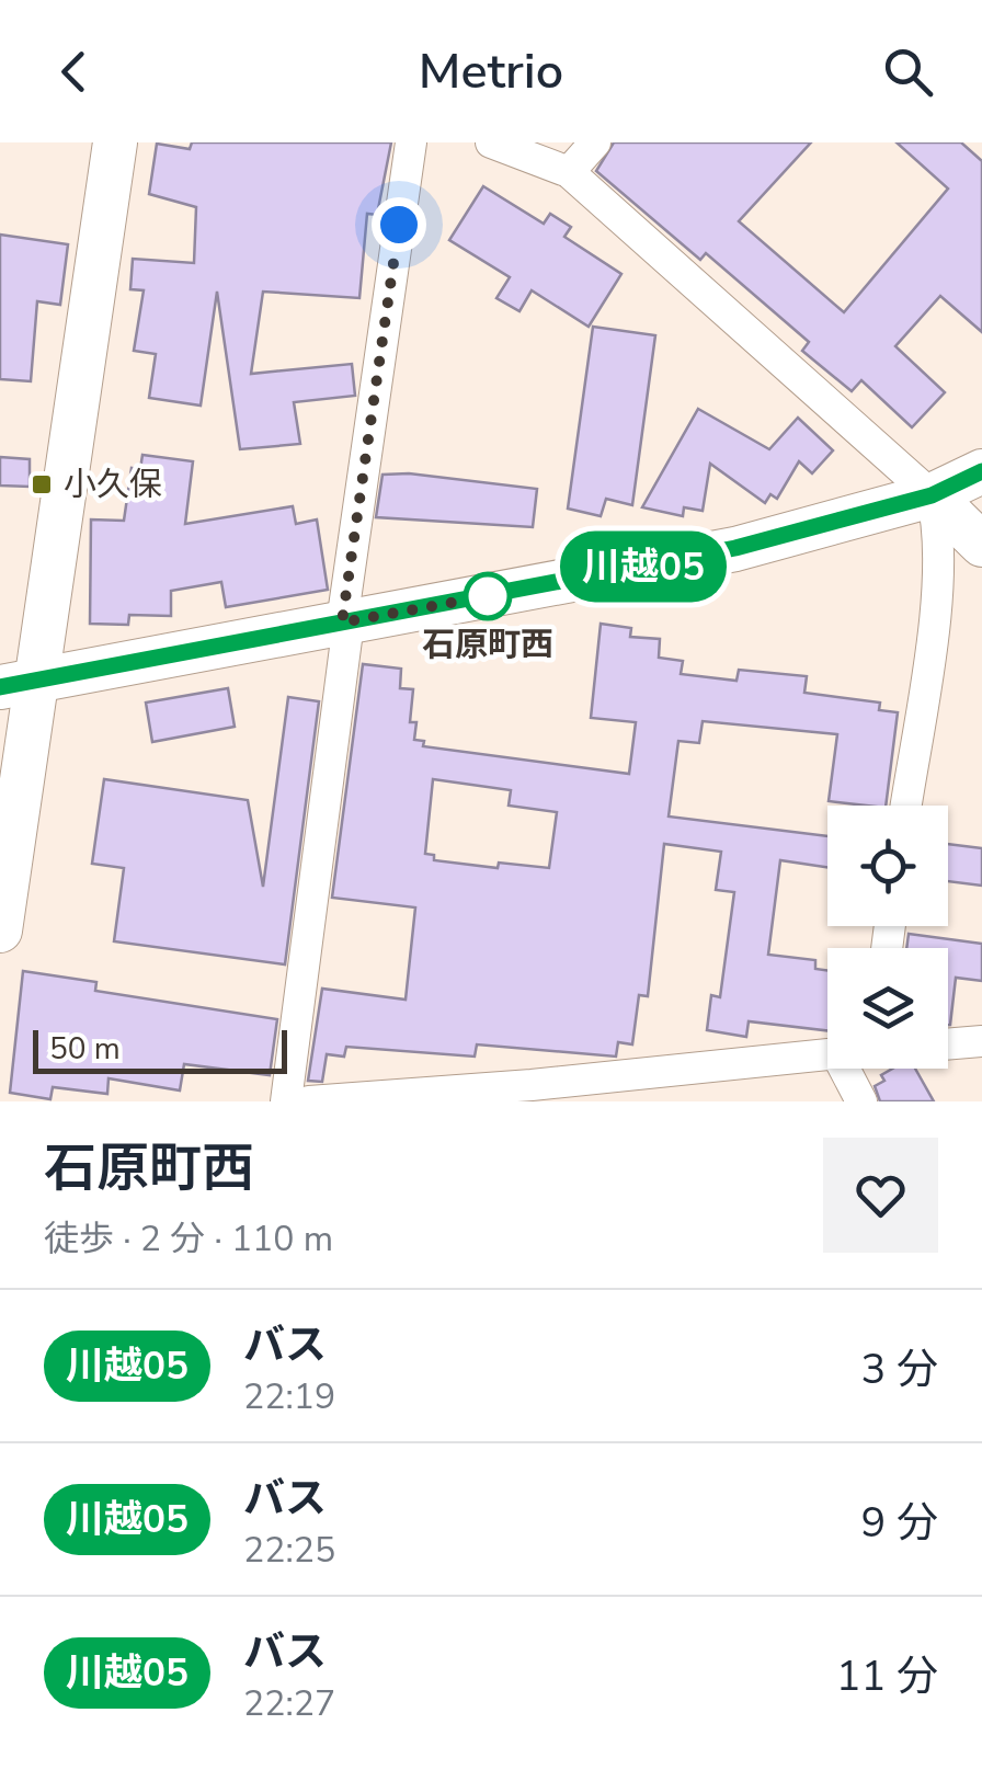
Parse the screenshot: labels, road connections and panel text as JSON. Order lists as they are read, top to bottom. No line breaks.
{"places":{"transit":["小久保"],"other":["石原町西"]},"lines":["bus line 川越05"],"scale_bar":"50 m","page":{"header":"Metrio","on_map":"川越05","scale":"50 m","heading":["石原町西","徒歩 · 2 分 · 110 m"],"list":[{"mark":"川越05","name":"バス","note":"22:19","value":"3 分"},{"mark":"川越05","name":"バス","note":"22:25","value":"9 分"},{"mark":"川越05","name":"バス","note":"22:27","value":"11 分"}]}}
